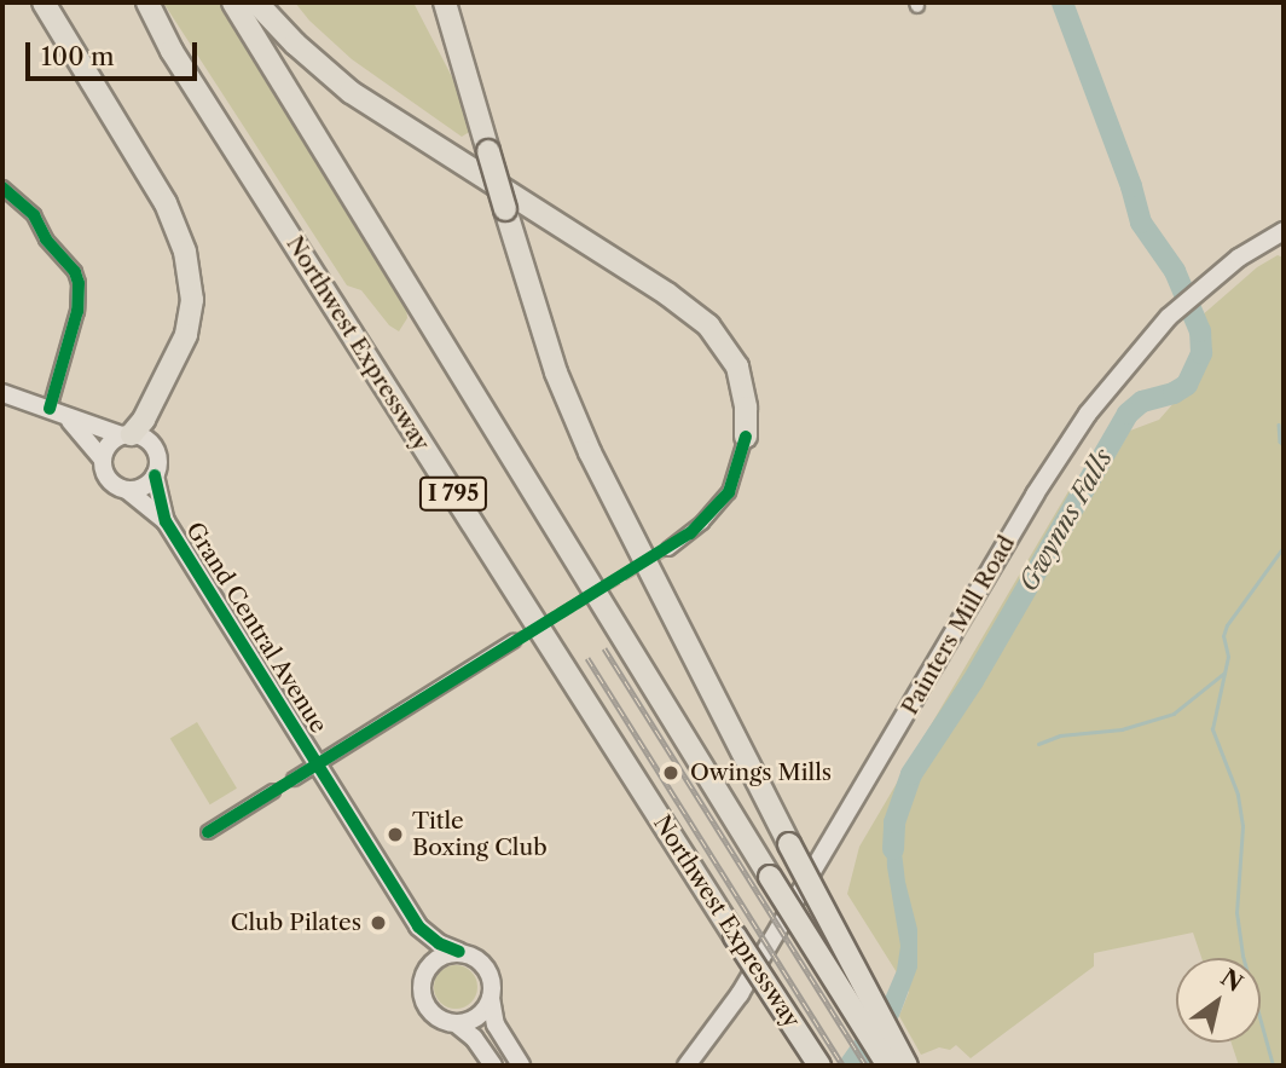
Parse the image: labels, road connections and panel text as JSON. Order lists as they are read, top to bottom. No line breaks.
{"streets":{"highway":["Northwest Expressway","I 795"],"street":["Painters Mill Road","Grand Central Avenue"]},"water":["Gwynns Falls"],"places":["Owings Mills","Title Boxing Club","Club Pilates"],"scale_bar":"100 m","north":"top right"}
